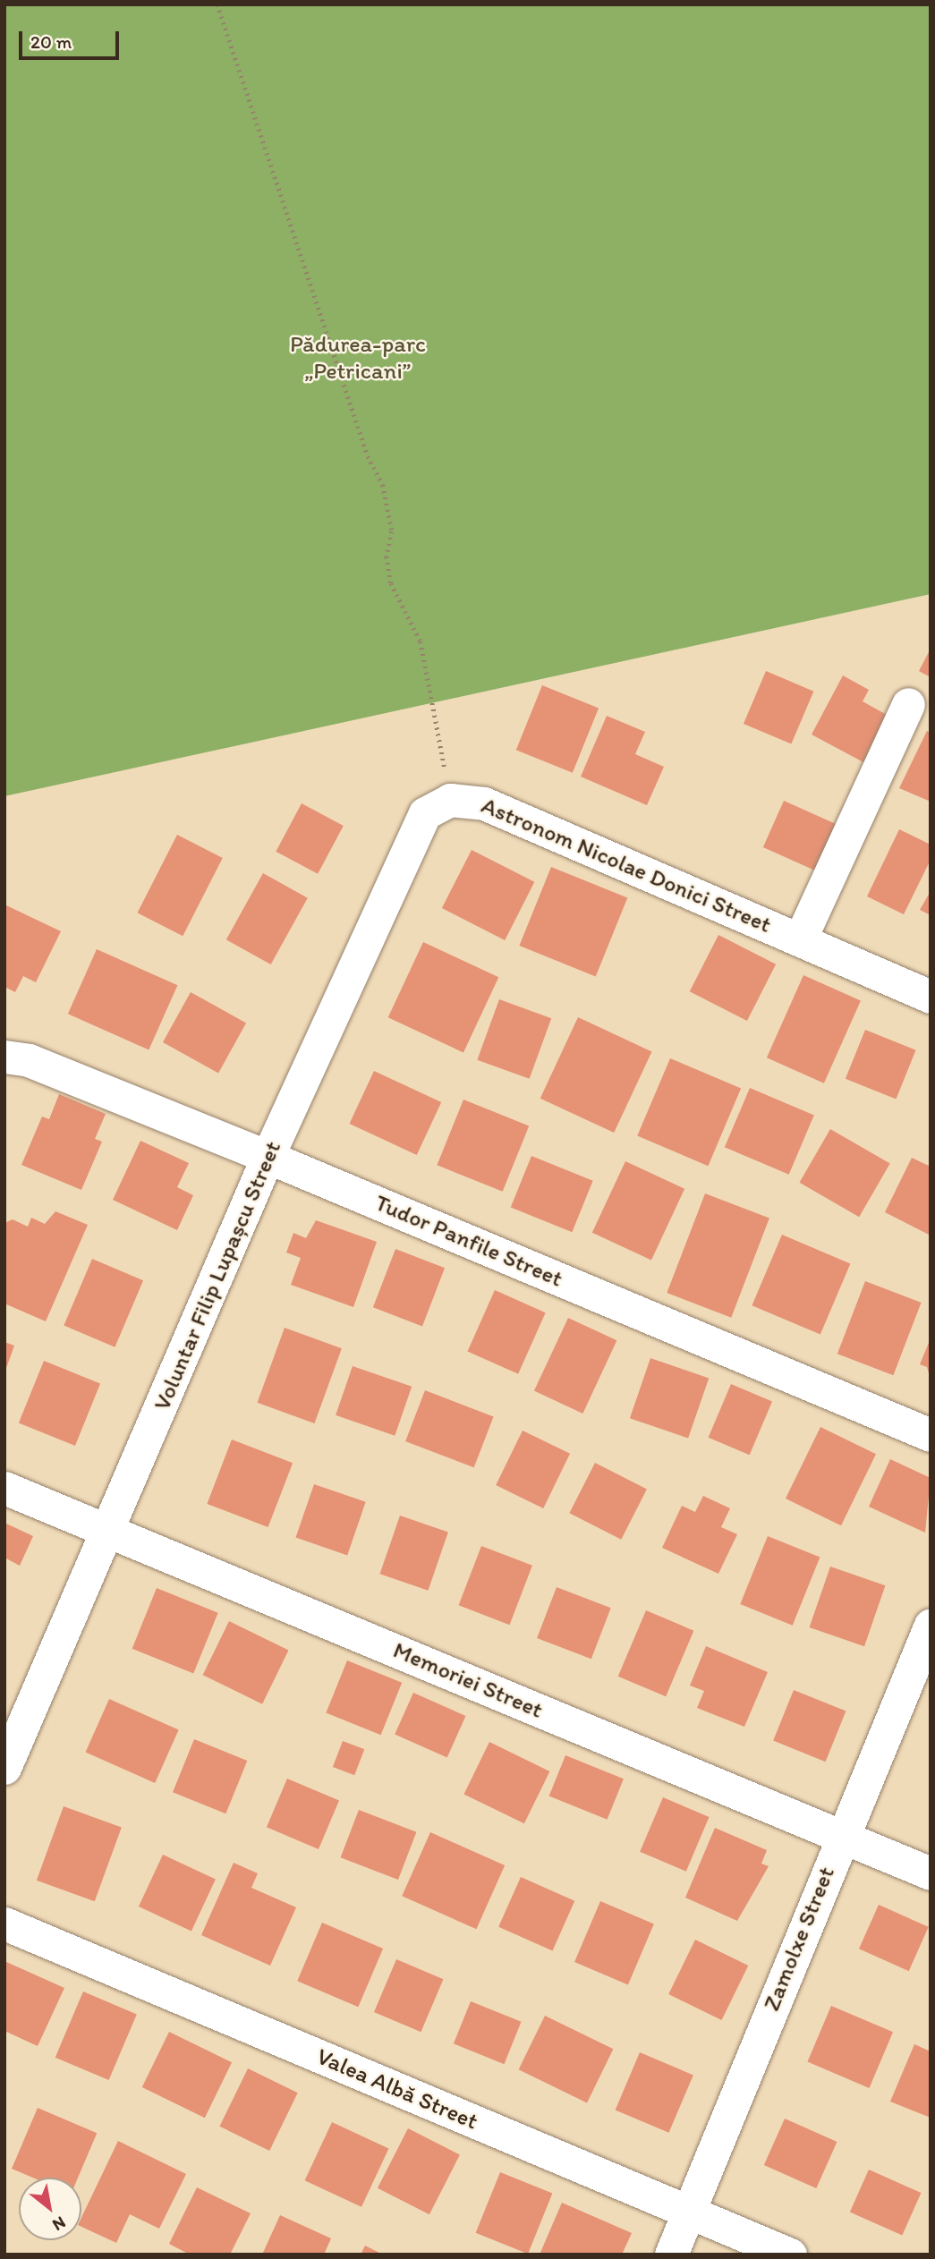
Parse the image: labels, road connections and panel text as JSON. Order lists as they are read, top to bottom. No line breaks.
{"streets":{"street":["Astronom Nicolae Donici Street","Tudor Panfile Street","Voluntar Filip Lupașcu Street","Memoriei Street","Zamolxe Street","Valea Albă Street"]},"crossings":[["Astronom Nicolae Donici Street","Voluntar Filip Lupașcu Street"],["Tudor Panfile Street","Voluntar Filip Lupașcu Street"],["Voluntar Filip Lupașcu Street","Memoriei Street"],["Memoriei Street","Zamolxe Street"],["Zamolxe Street","Valea Albă Street"]],"parks":["Pădurea-parc „Petricani”"],"scale_bar":"20 m","north":"bottom right"}
